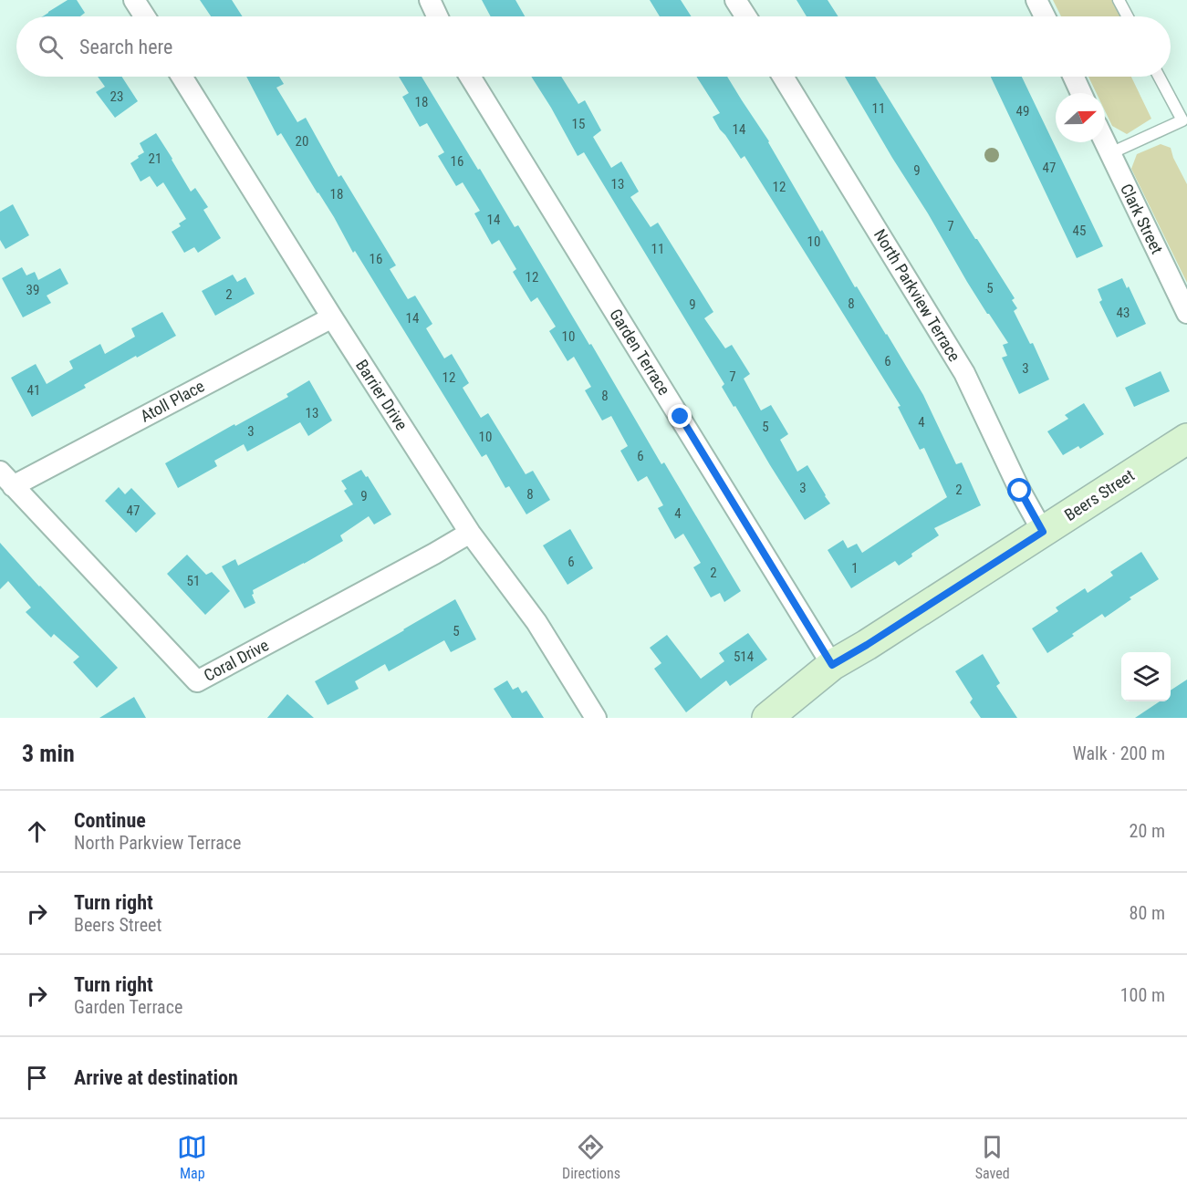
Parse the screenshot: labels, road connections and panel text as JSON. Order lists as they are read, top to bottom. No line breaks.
{"streets":{"street":["Clark Street","North Parkview Terrace","Garden Terrace","Barrier Drive","Atoll Place","Beers Street","Coral Drive"]},"crossings":[["North Parkview Terrace","Beers Street"],["Garden Terrace","Beers Street"],["Barrier Drive","Atoll Place"],["Barrier Drive","Coral Drive"],["Atoll Place","Coral Drive"]],"house_numbers":["23","18","11","49","15","14","20","21","16","47","9","13","12","18","14","7","45","10","11","16","12","5","39","2","8","9","43","14","10","6","3","7","12","41","8","13","4","5","3","10","6","3","2","8","9","47","4","6","1","2","51","5","514"],"north":"right","page":{"search":"Search here","heading":["3 min","Walk · 200 m"],"list":[["Continue","North Parkview Terrace","20 m"],["Turn right","Beers Street","80 m"],["Turn right","Garden Terrace","100 m"],"Arrive at destination"],"nav":["Map","Directions","Saved"]}}
